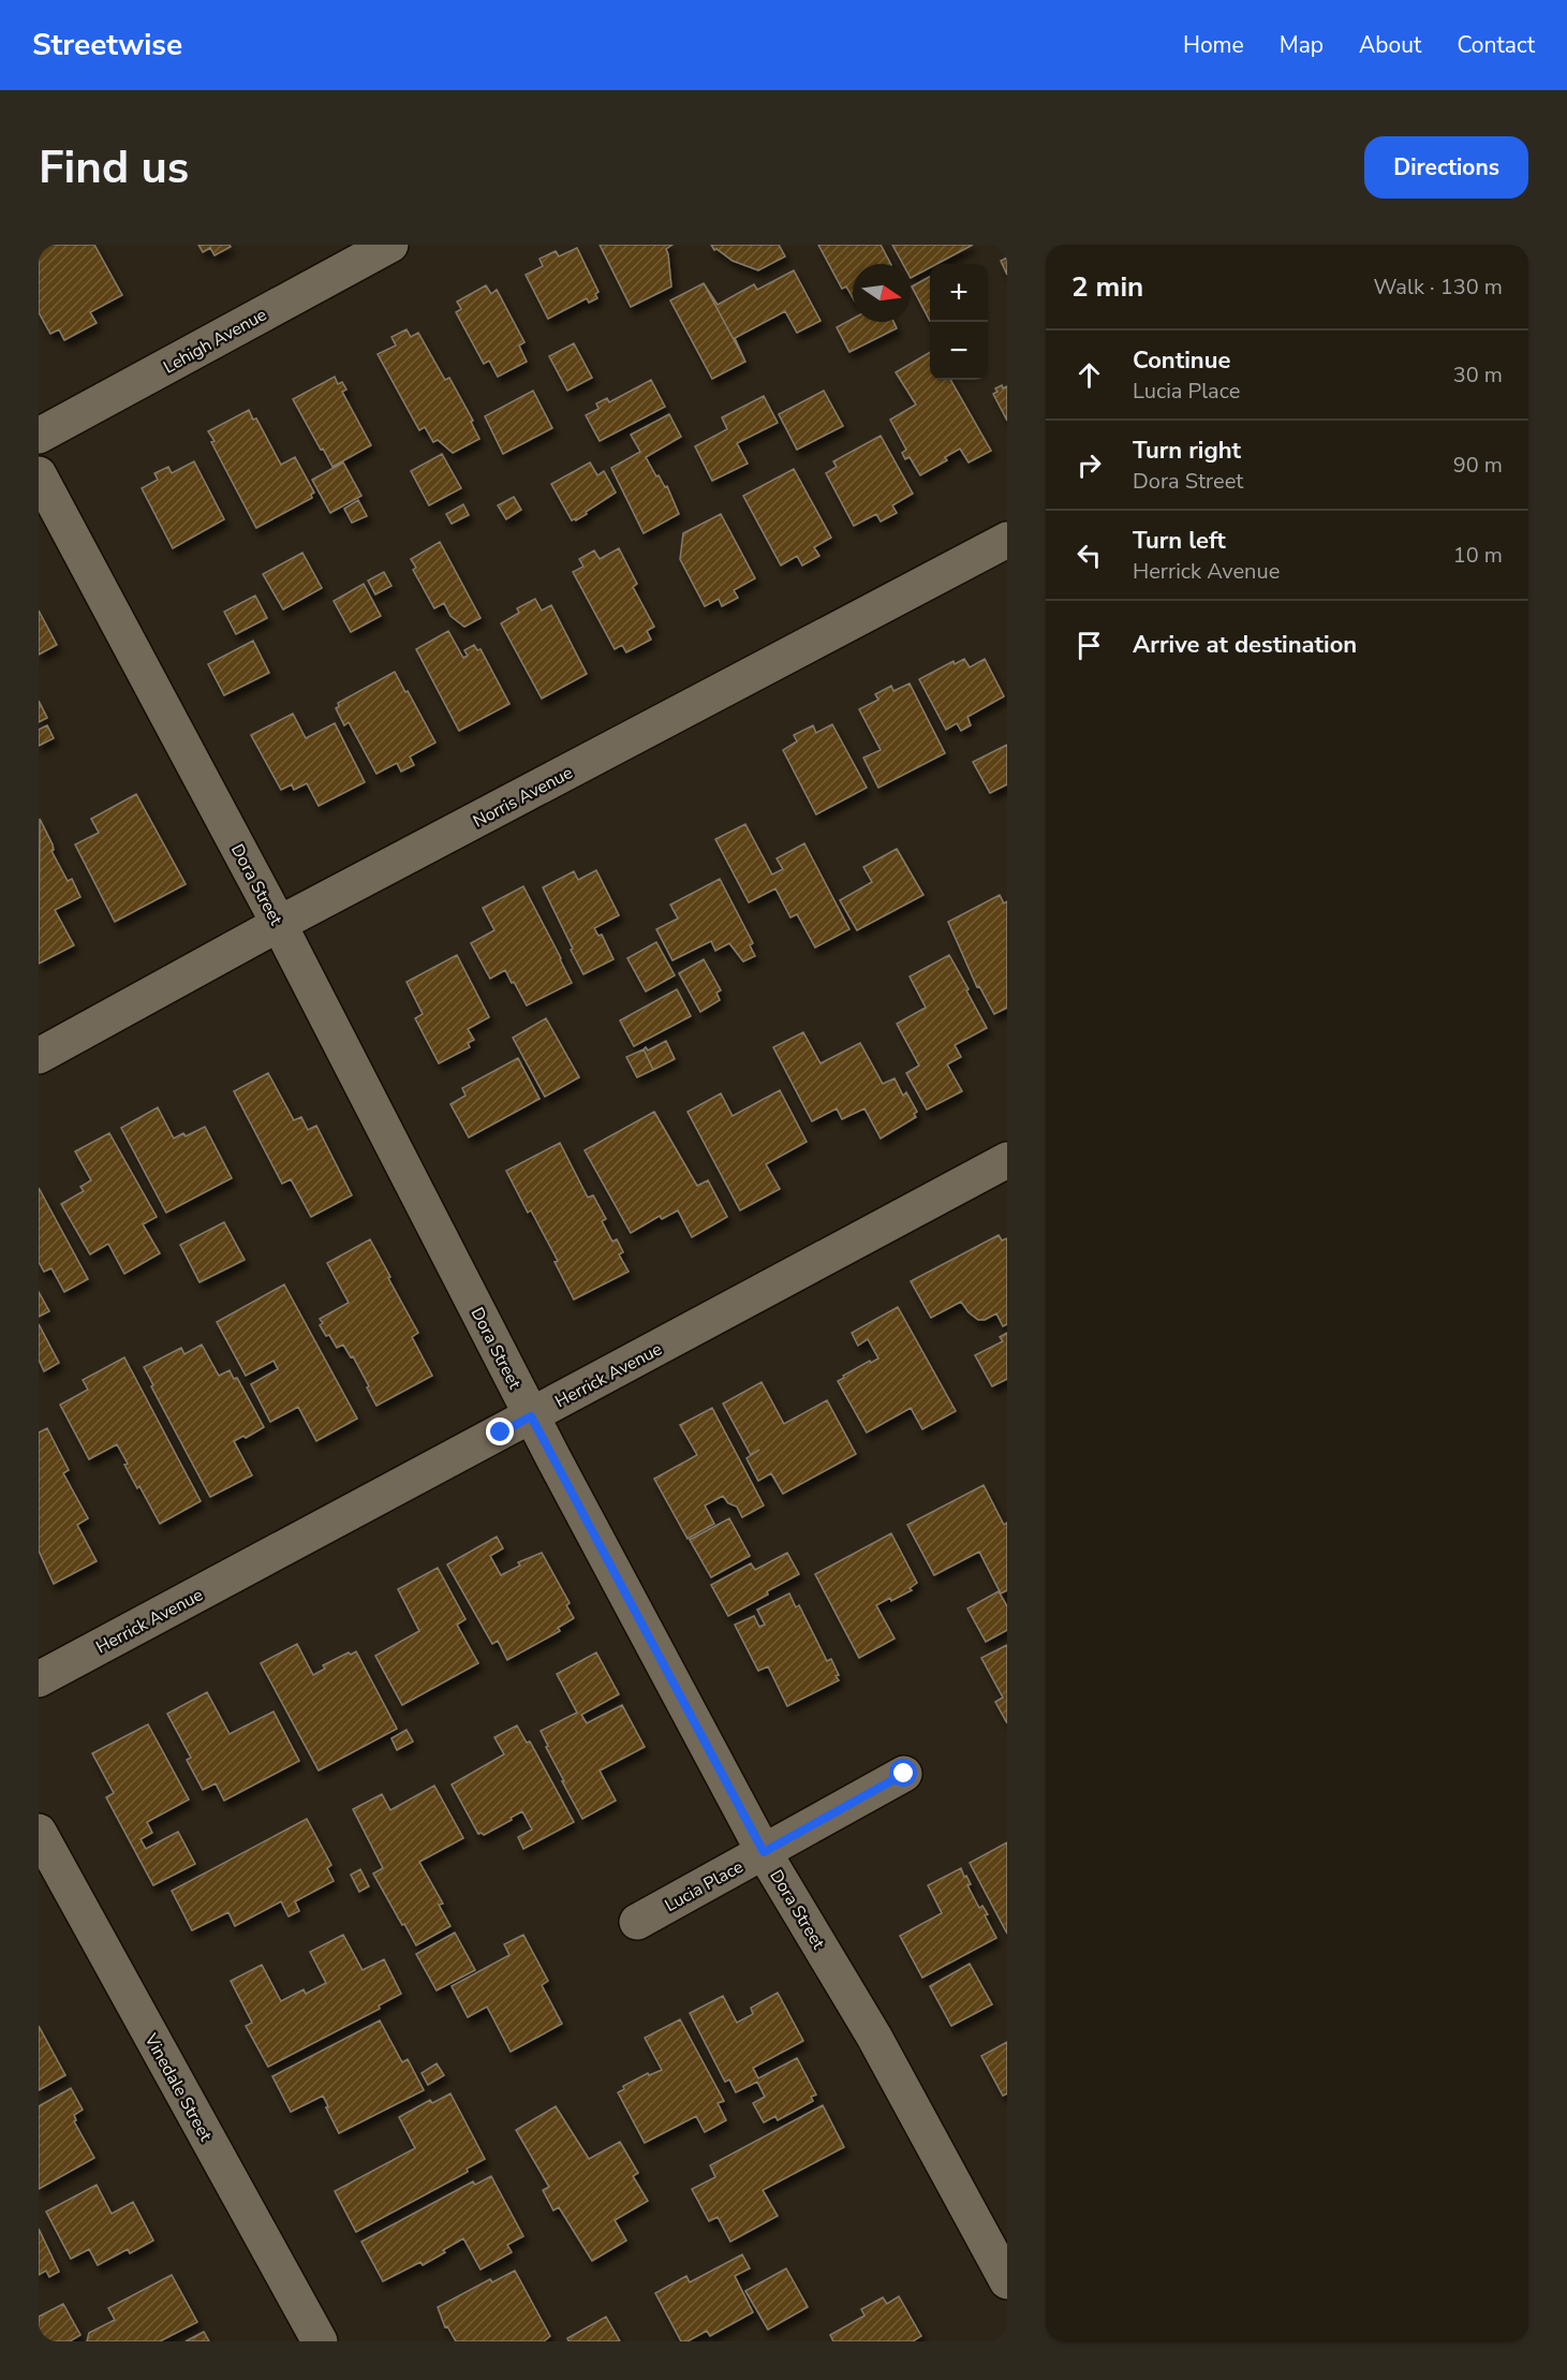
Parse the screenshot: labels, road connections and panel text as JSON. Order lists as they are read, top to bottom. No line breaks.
{"streets":{"street":["Lehigh Avenue","Norris Avenue","Dora Street","Herrick Avenue","Lucia Place","Vinedale Street"]},"crossings":[["Norris Avenue","Dora Street"],["Dora Street","Herrick Avenue"],["Dora Street","Lucia Place"]],"north":"right","page":{"header":"Streetwise","nav":["Home","Map","About","Contact"],"buttons":"Directions","title":"Find us","heading":["2 min","Walk · 130 m"],"map_buttons":["+","−"],"list":[["Continue","Lucia Place","30 m"],["Turn right","Dora Street","90 m"],["Turn left","Herrick Avenue","10 m"],"Arrive at destination"]}}
